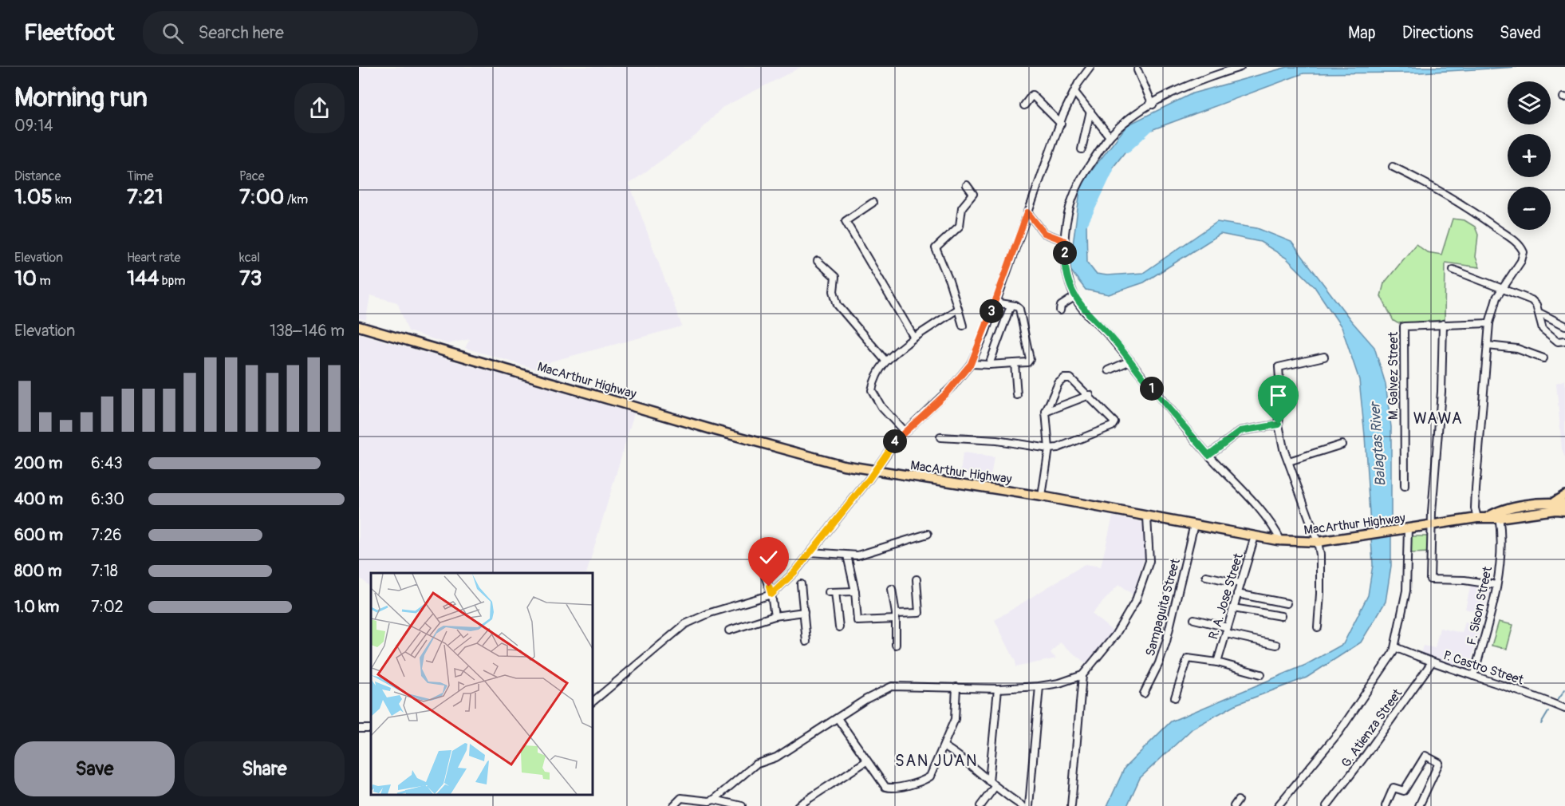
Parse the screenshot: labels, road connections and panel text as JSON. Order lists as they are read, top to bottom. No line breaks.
{"streets":{"highway":["MacArthur Highway"],"street":["M. Galvez Street","R. A. Jose Street","F. Sison Street","Sampaguita Street","P. Castro Street","G. Atienza Street"]},"crossings":[["MacArthur Highway","R. A. Jose Street"],["MacArthur Highway","F. Sison Street"],["MacArthur Highway","Sampaguita Street"],["F. Sison Street","P. Castro Street"],["P. Castro Street","G. Atienza Street"]],"districts":["WAWA","SAN JUAN"],"water":["Balagtas River"],"page":{"header":"Fleetfoot","search":"Search here","nav":["Map","Directions","Saved"],"heading":["Morning run","09:14"],"map_buttons":["+","−"],"stats":[["Distance","1.05 km"],["Time","7:21"],["Pace","7:00 /km"],["Elevation","10 m"],["Heart rate","144 bpm"],["kcal","73"]],"pins":["2","3","1","4"],"chart":["Elevation","138–146 m"],"list":[{"name":"200 m","note":"6:43"},{"name":"400 m","note":"6:30"},{"name":"600 m","note":"7:26"},{"name":"800 m","note":"7:18"},{"name":"1.0 km","note":"7:02"}],"buttons":["Save","Share"]}}
